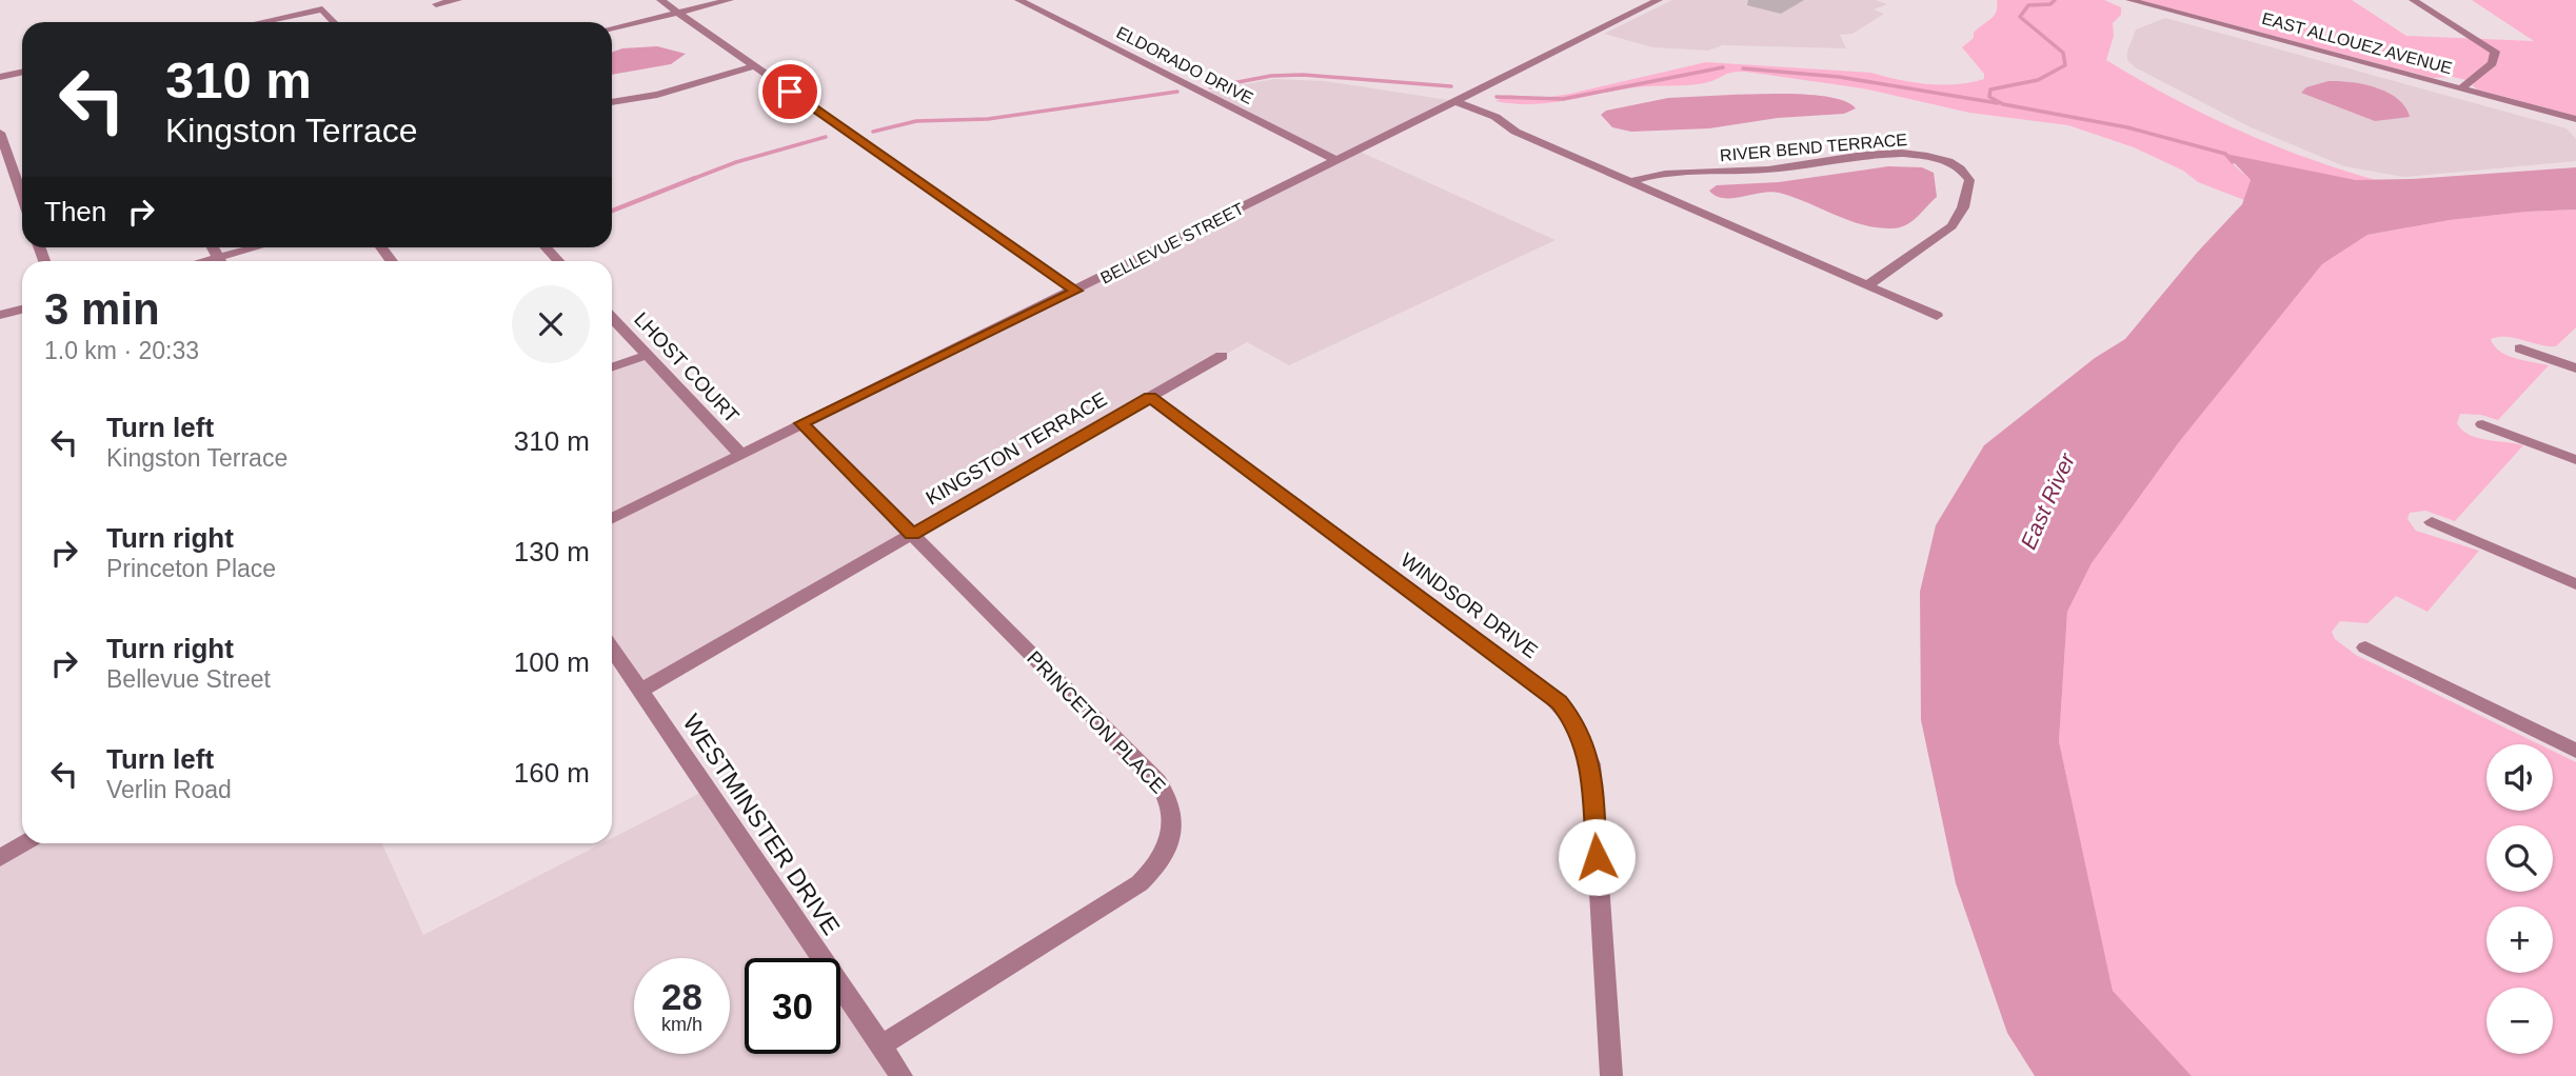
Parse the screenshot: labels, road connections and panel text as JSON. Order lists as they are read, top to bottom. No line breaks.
{"streets":{"street":["EAST ALLOUEZ AVENUE","ELDORADO DRIVE","RIVER BEND TERRACE","BELLEVUE STREET","LHOST COURT","KINGSTON TERRACE","WINDSOR DRIVE","PRINCETON PLACE","WESTMINSTER DRIVE"]},"crossings":[["ELDORADO DRIVE","BELLEVUE STREET"],["BELLEVUE STREET","LHOST COURT"],["BELLEVUE STREET","PRINCETON PLACE"],["KINGSTON TERRACE","WINDSOR DRIVE"],["KINGSTON TERRACE","PRINCETON PLACE"],["KINGSTON TERRACE","WESTMINSTER DRIVE"],["PRINCETON PLACE","WESTMINSTER DRIVE"]],"water":["East River"],"page":{"turn":["310 m","Kingston Terrace"],"then":"Then","heading":["3 min","1.0 km · 20:33"],"list":[{"name":"Turn left","note":"Kingston Terrace","value":"310 m"},{"name":"Turn right","note":"Princeton Place","value":"130 m"},{"name":"Turn right","note":"Bellevue Street","value":"100 m"},{"name":"Turn left","note":"Verlin Road","value":"160 m"}],"map_buttons":["+","−"],"speed":"28 km/h","limit":"30"}}
